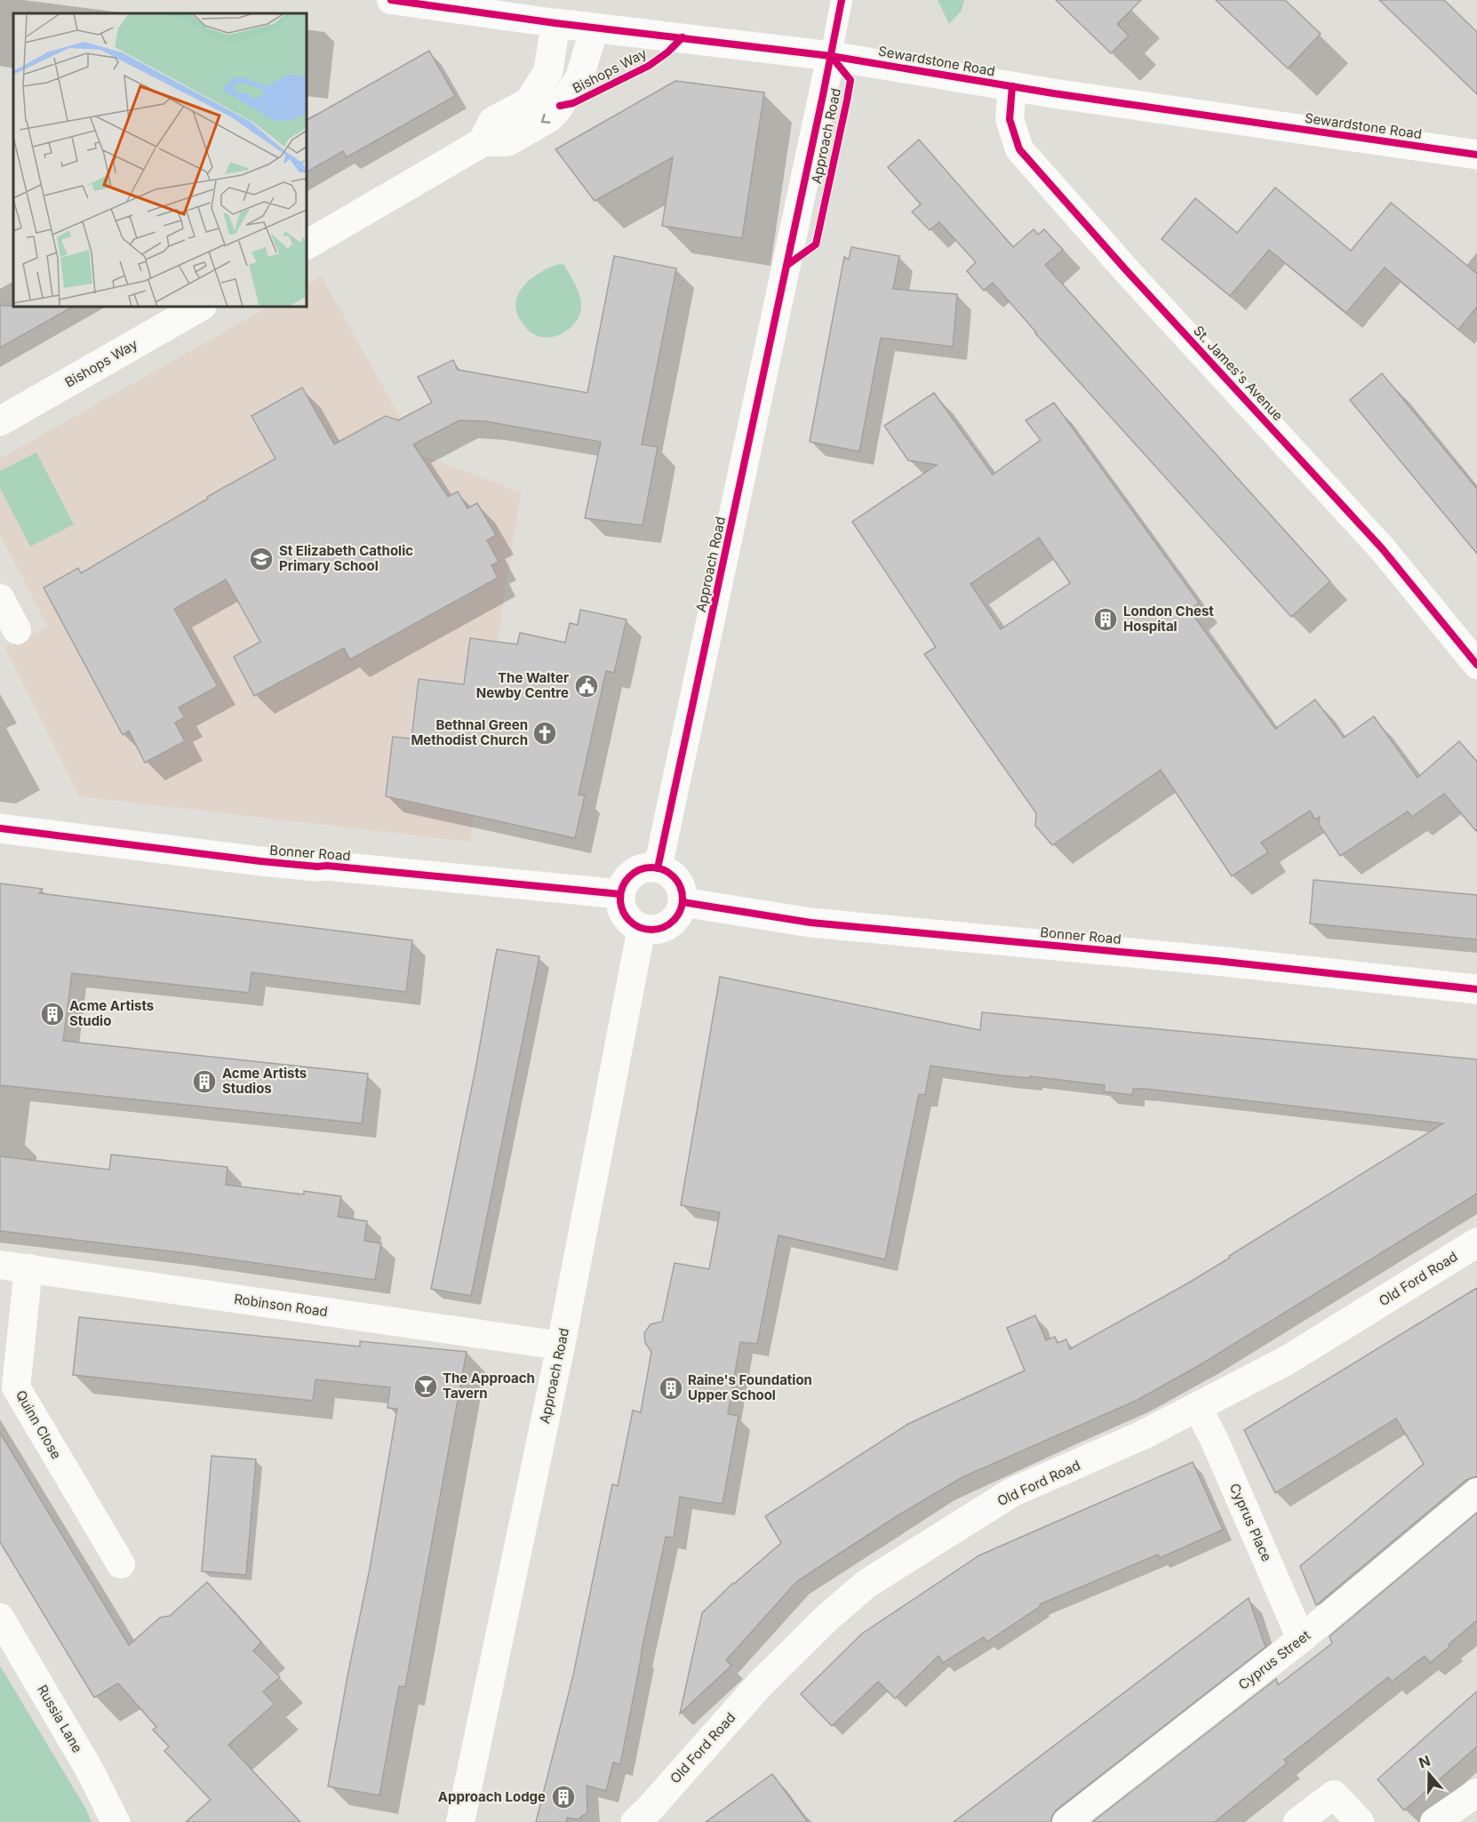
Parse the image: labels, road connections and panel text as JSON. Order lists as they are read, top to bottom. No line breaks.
{"streets":{"main road":["Sewardstone Road","Bishops Way","Bonner Road","Old Ford Road"],"street":["Approach Road","St. James's Avenue","Robinson Road","Quinn Close","Cyprus Place","Cyprus Street","Russia Lane"]},"crossings":[["Sewardstone Road","Bishops Way"],["Sewardstone Road","Approach Road"],["Sewardstone Road","St. James's Avenue"],["Approach Road","Bonner Road"],["Approach Road","Robinson Road"],["Old Ford Road","Cyprus Place"],["Robinson Road","Quinn Close"],["Cyprus Place","Cyprus Street"]],"places":{"school or university":["St Elizabeth Catholic Primary School"],"building":["London Chest Hospital","Acme Artists Studio","Acme Artists Studios","Raine's Foundation Upper School","Approach Lodge"],"public building":["The Walter Newby Centre"],"church":["Bethnal Green Methodist Church"],"bar":["The Approach Tavern"]},"north":"top"}
